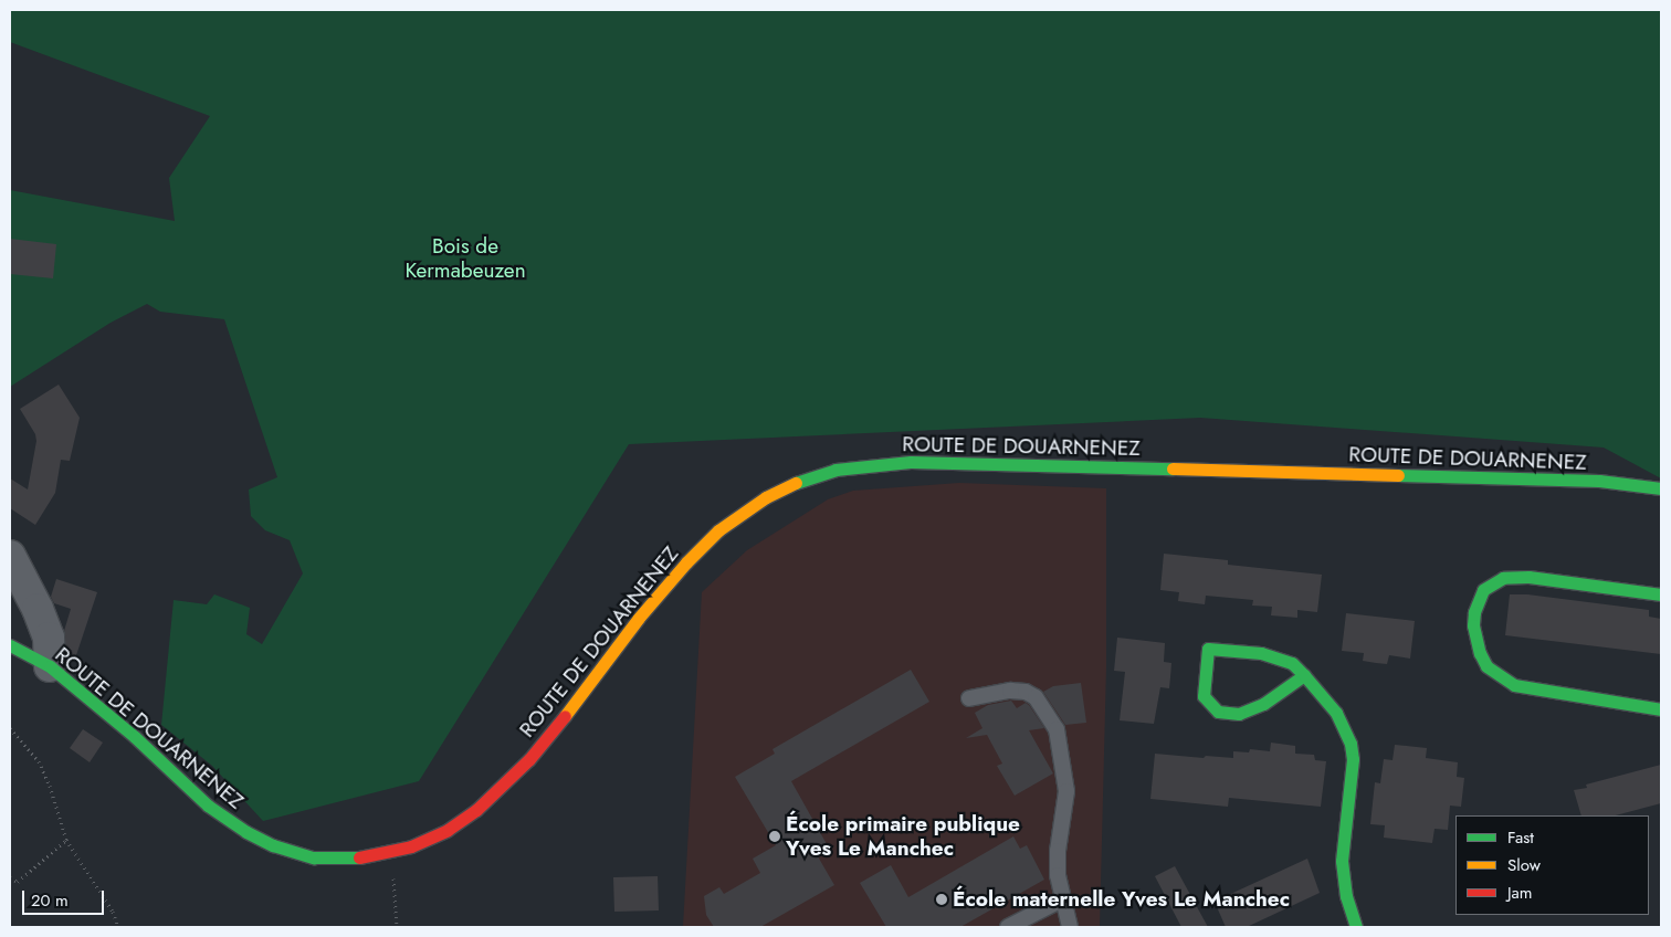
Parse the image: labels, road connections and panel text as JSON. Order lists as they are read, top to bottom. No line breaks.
{"streets":{"main road":["ROUTE DE DOUARNENEZ"]},"parks":["Bois de Kermabeuzen"],"places":["École primaire publique Yves Le Manchec","École maternelle Yves Le Manchec"],"legend":["Fast","Slow","Jam"],"scale_bar":"20 m"}
